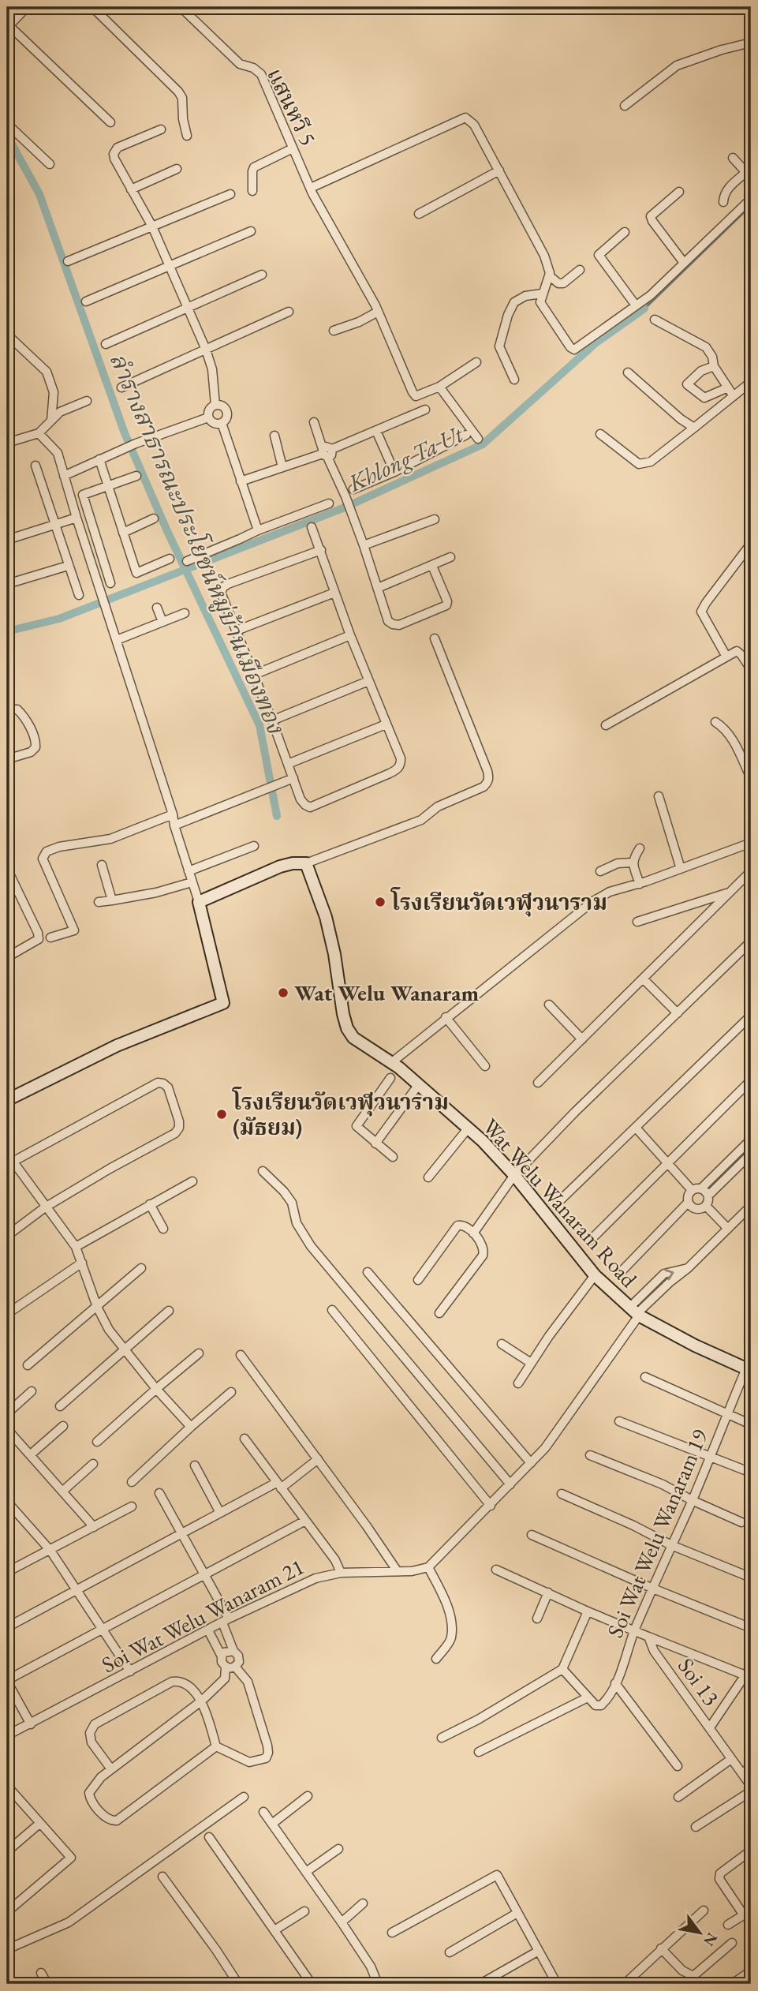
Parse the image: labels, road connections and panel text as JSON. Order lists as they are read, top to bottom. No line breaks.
{"streets":{"street":["แสนหวี 5","Wat Welu Wanaram Road","Soi Wat Welu Wanaram 19","Soi Wat Welu Wanaram 21","Soi 13"]},"crossings":[["Wat Welu Wanaram Road","Soi Wat Welu Wanaram 19"]],"water":["Khlong Ta Ut","ลำรางสาธารณะประโยชน์หมู่บ้านเมืองทอง"],"places":["โรงเรียนวัดเวฬุวนาราม","Wat Welu Wanaram","โรงเรียนวัดเวฬุวนาราม (มัธยม)"],"north":"bottom right"}
